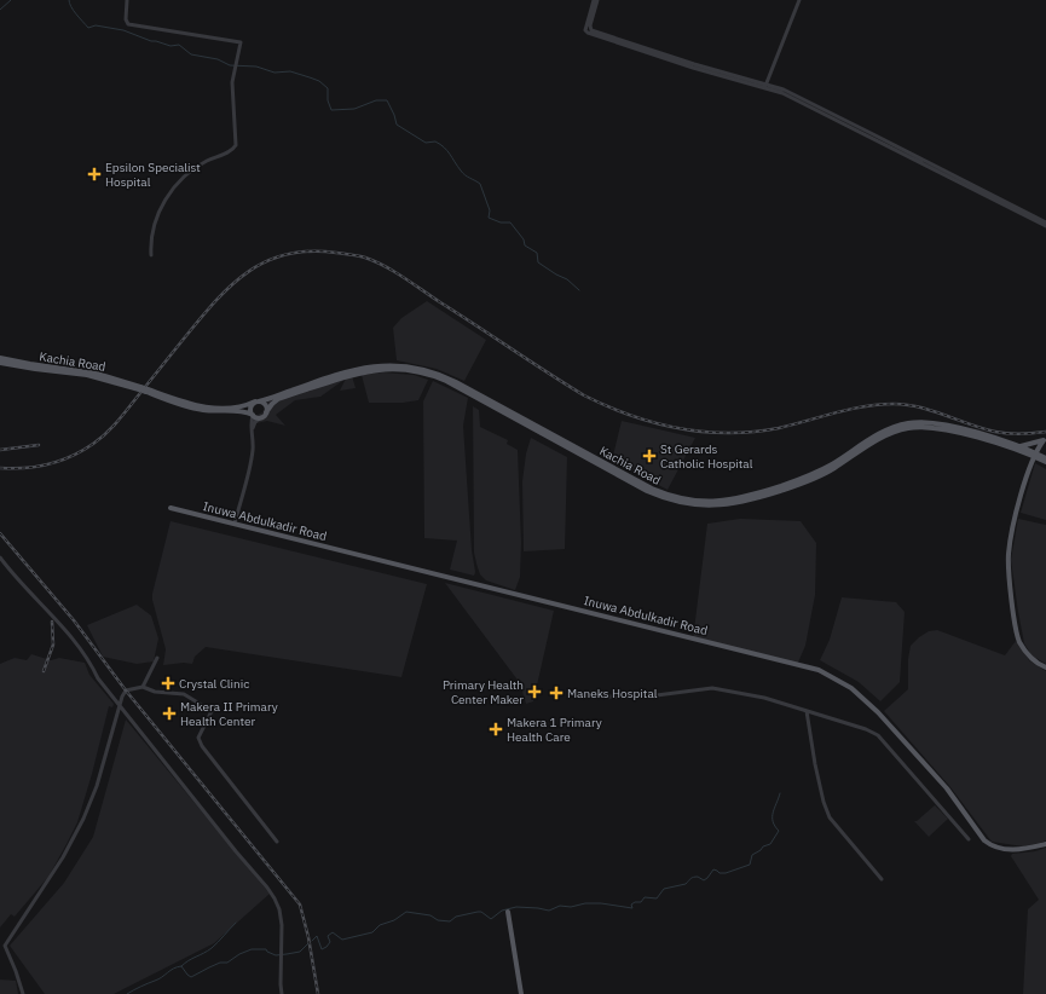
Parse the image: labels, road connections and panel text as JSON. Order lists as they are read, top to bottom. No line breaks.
{"streets":{"main road":["Kachia Road","Inuwa Abdulkadir Road"]},"places":{"health":["Epsilon Specialist Hospital","St Gerards Catholic Hospital","Crystal Clinic","Primary Health Center Maker","Maneks Hospital","Makera II Primary Health Center","Makera 1 Primary Health Care"]}}
